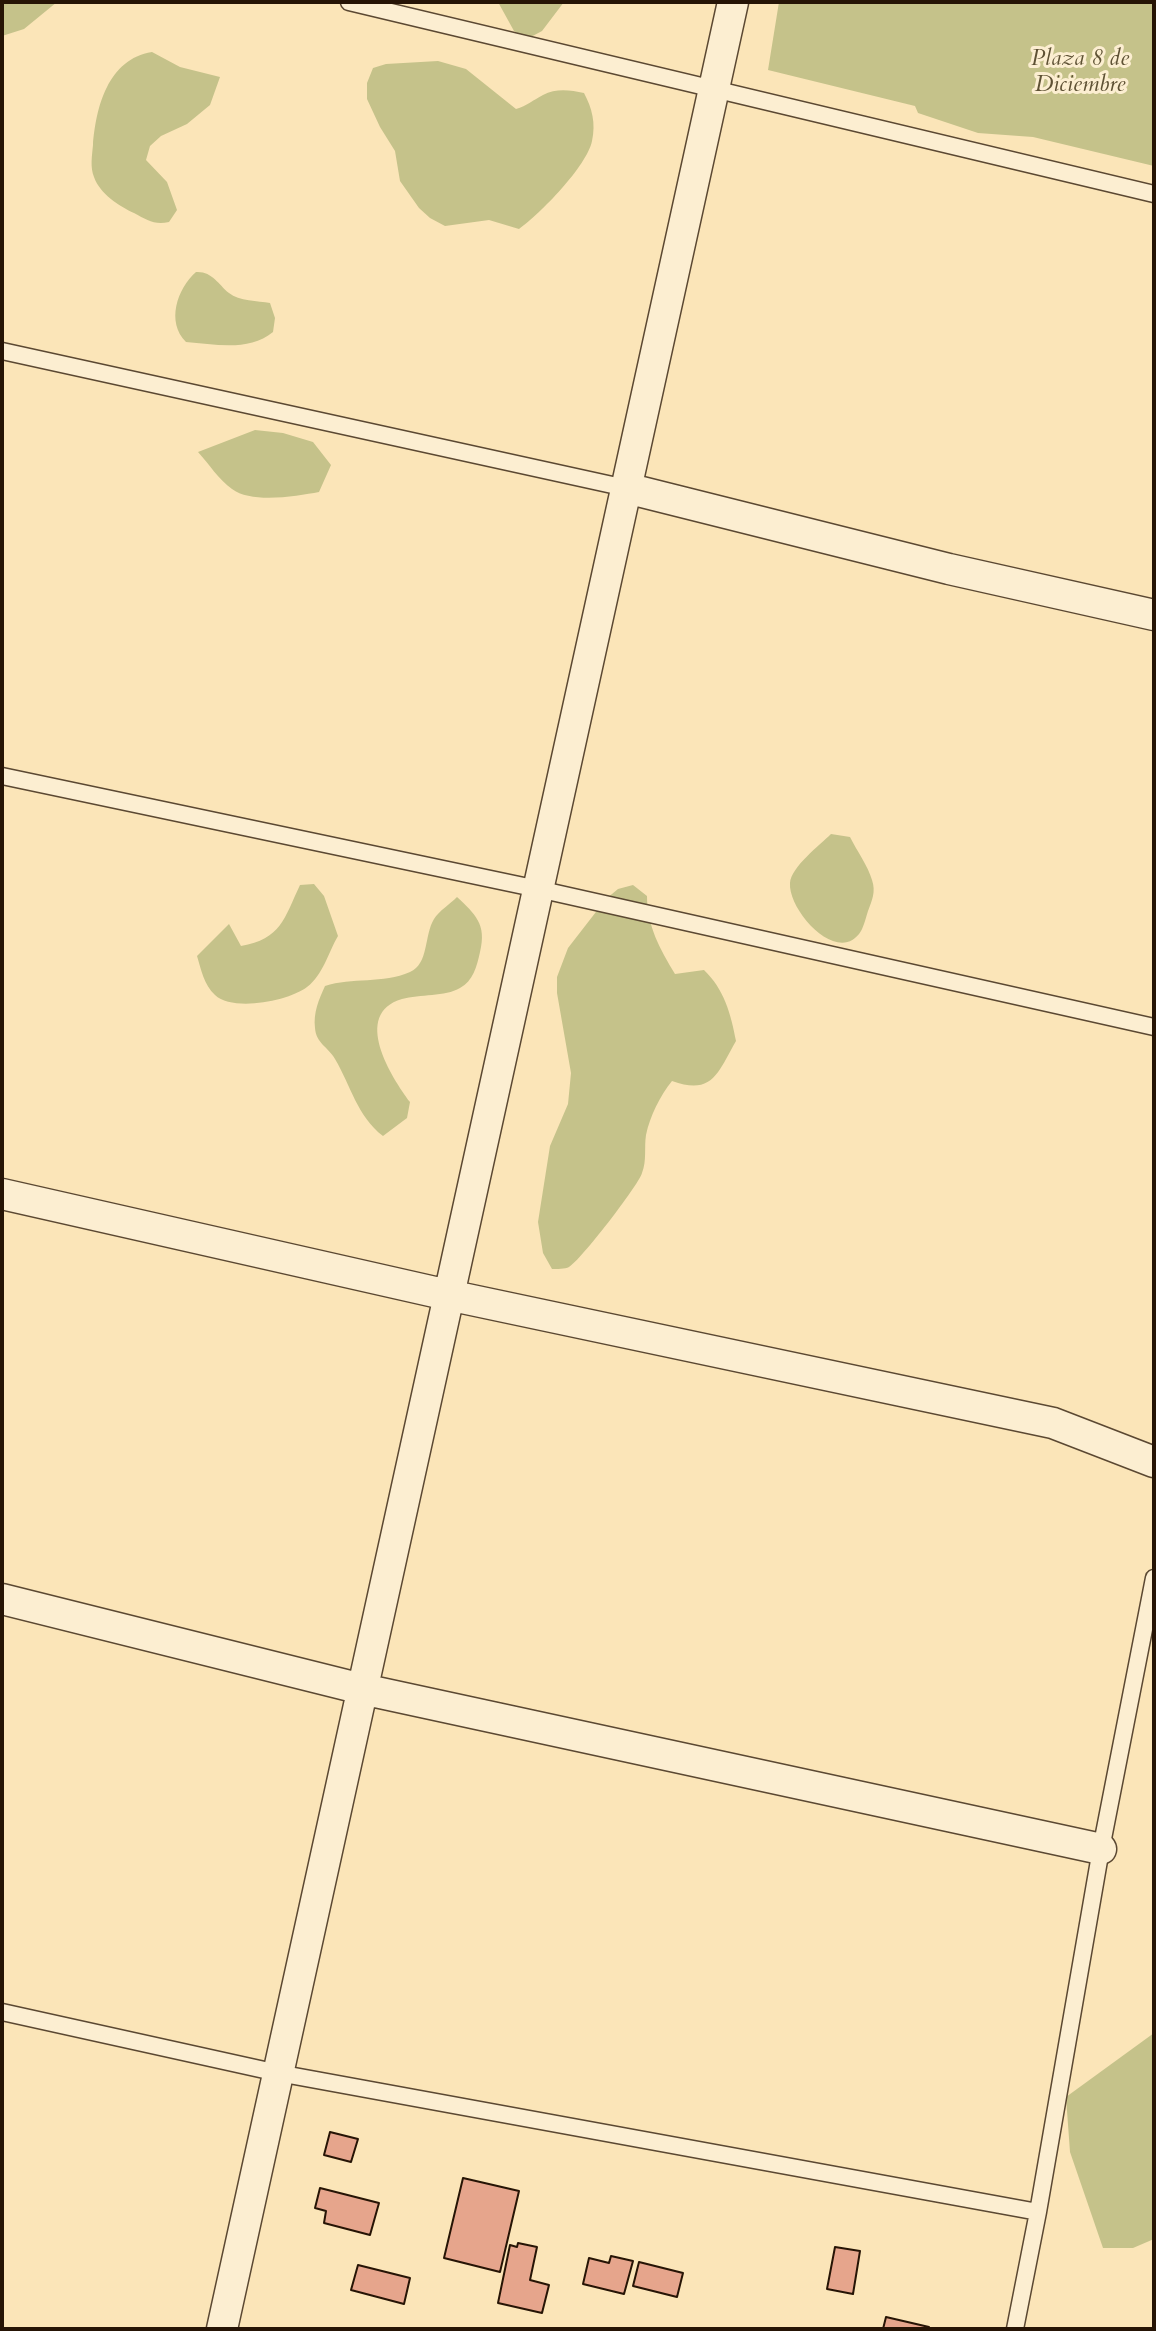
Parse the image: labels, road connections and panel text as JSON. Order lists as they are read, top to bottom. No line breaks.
{"parks":["Plaza 8 de Diciembre"]}
